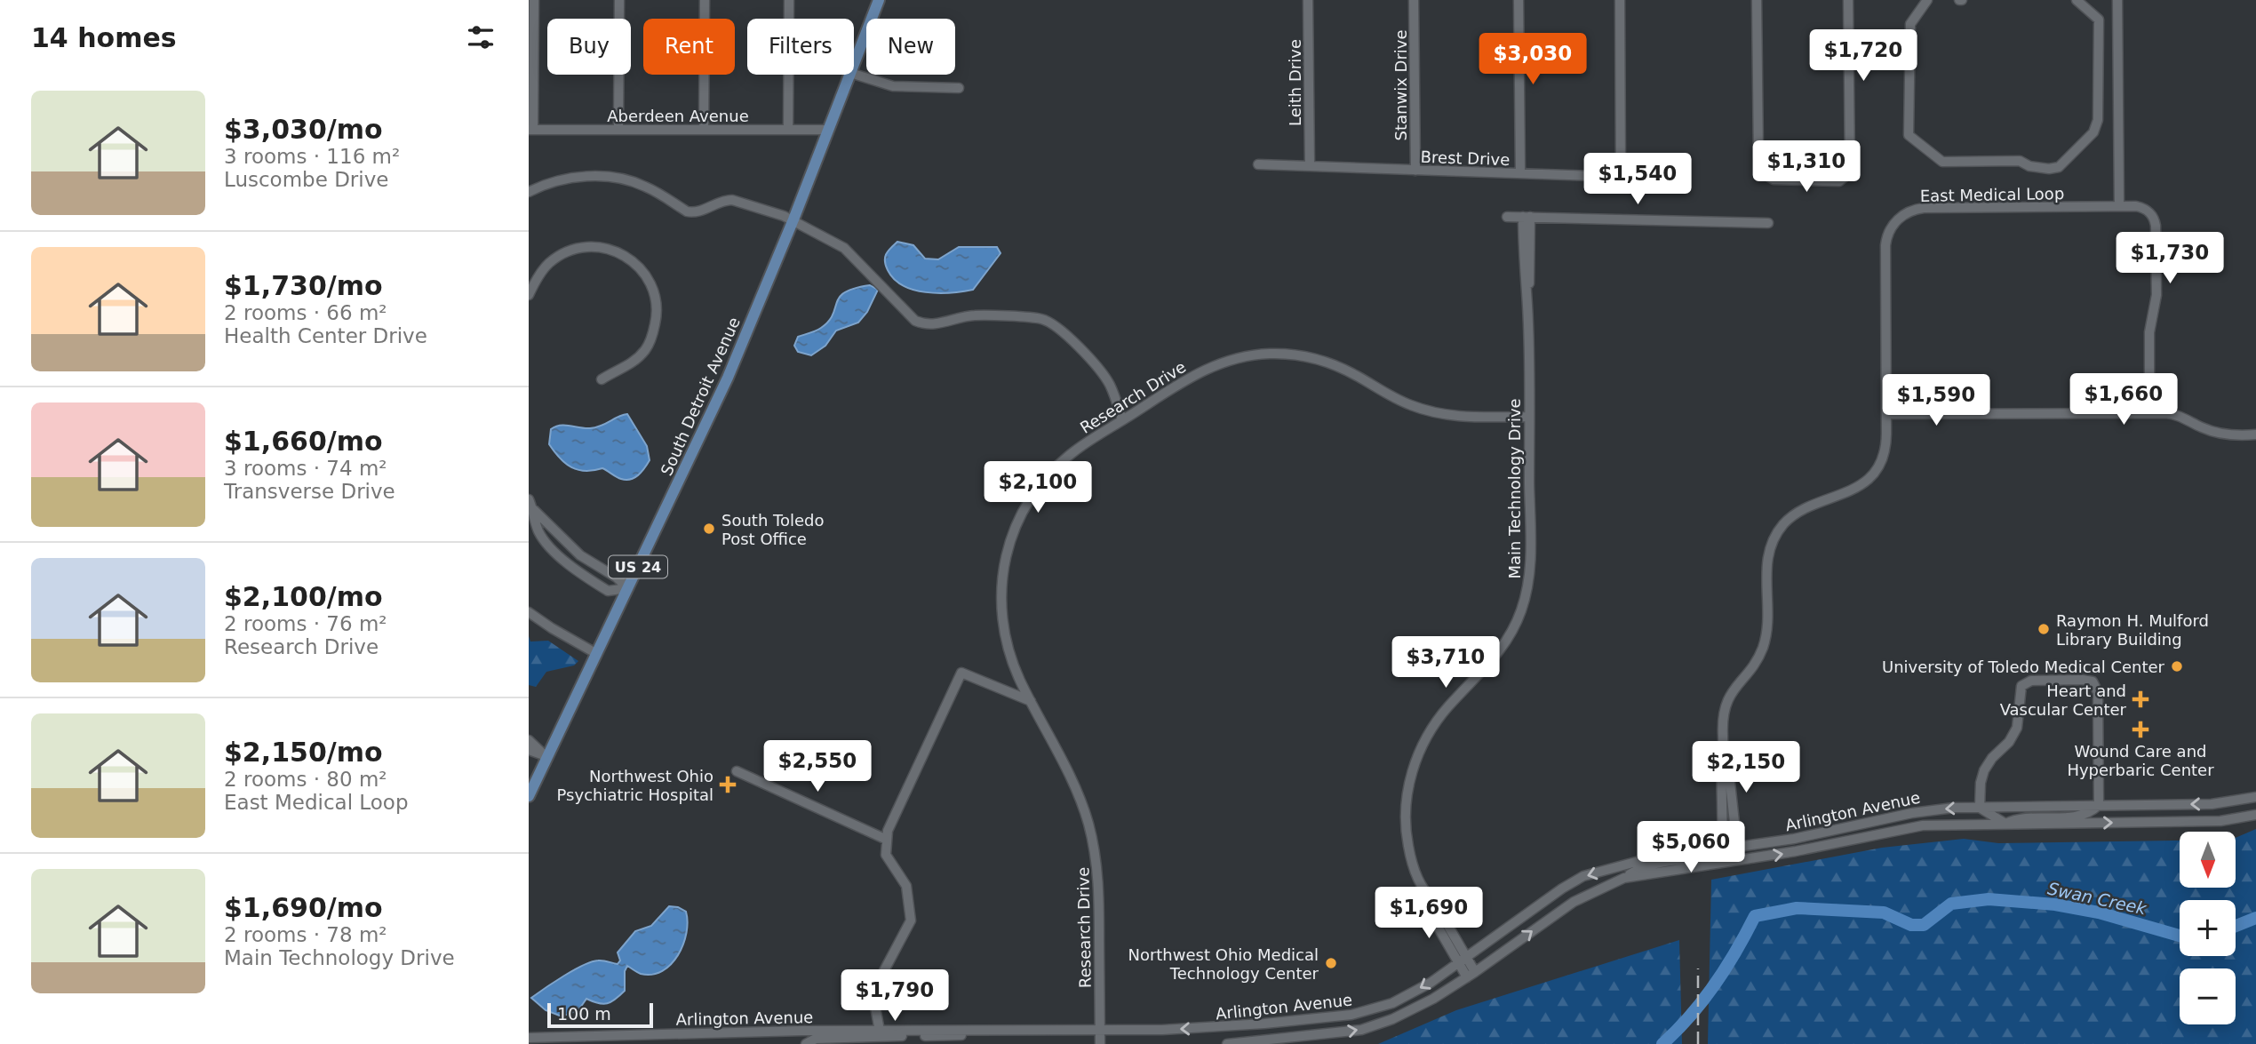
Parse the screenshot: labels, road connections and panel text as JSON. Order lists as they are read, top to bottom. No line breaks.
{"streets":{"main road":["South Detroit Avenue","US 24"],"street":["Leith Drive","Stanwix Drive","Aberdeen Avenue","Brest Drive","East Medical Loop","Research Drive","Main Technology Drive","Arlington Avenue"]},"crossings":[["Leith Drive","Brest Drive"],["Stanwix Drive","Brest Drive"],["Aberdeen Avenue","South Detroit Avenue"],["East Medical Loop","Arlington Avenue"],["Research Drive","Main Technology Drive"],["Research Drive","Arlington Avenue"],["Main Technology Drive","Arlington Avenue"]],"water":["Swan Creek"],"places":{"other":["South Toledo Post Office","Raymon H. Mulford Library Building","University of Toledo Medical Center","Northwest Ohio Medical Technology Center"],"health":["Heart and Vascular Center","Wound Care and Hyperbaric Center","Northwest Ohio Psychiatric Hospital"]},"scale_bar":"100 m","north":"bottom","page":{"heading":"14 homes","chip":["Buy","Rent","Filters","New"],"price":["$1,720","$3,030","$1,310","$1,540","$1,730","$1,660","$1,590","$2,100","$3,710","$2,550","$2,150","$5,060","$1,690","$1,790"],"list":[{"name":"$3,030/mo","note":"3 rooms · 116 m² · Luscombe Drive"},{"name":"$1,730/mo","note":"2 rooms · 66 m² · Health Center Drive"},{"name":"$1,660/mo","note":"3 rooms · 74 m² · Transverse Drive"},{"name":"$2,100/mo","note":"2 rooms · 76 m² · Research Drive"},{"name":"$2,150/mo","note":"2 rooms · 80 m² · East Medical Loop"},{"name":"$1,690/mo","note":"2 rooms · 78 m² · Main Technology Drive"}],"map_buttons":["+","−"],"scale":"100 m"}}
